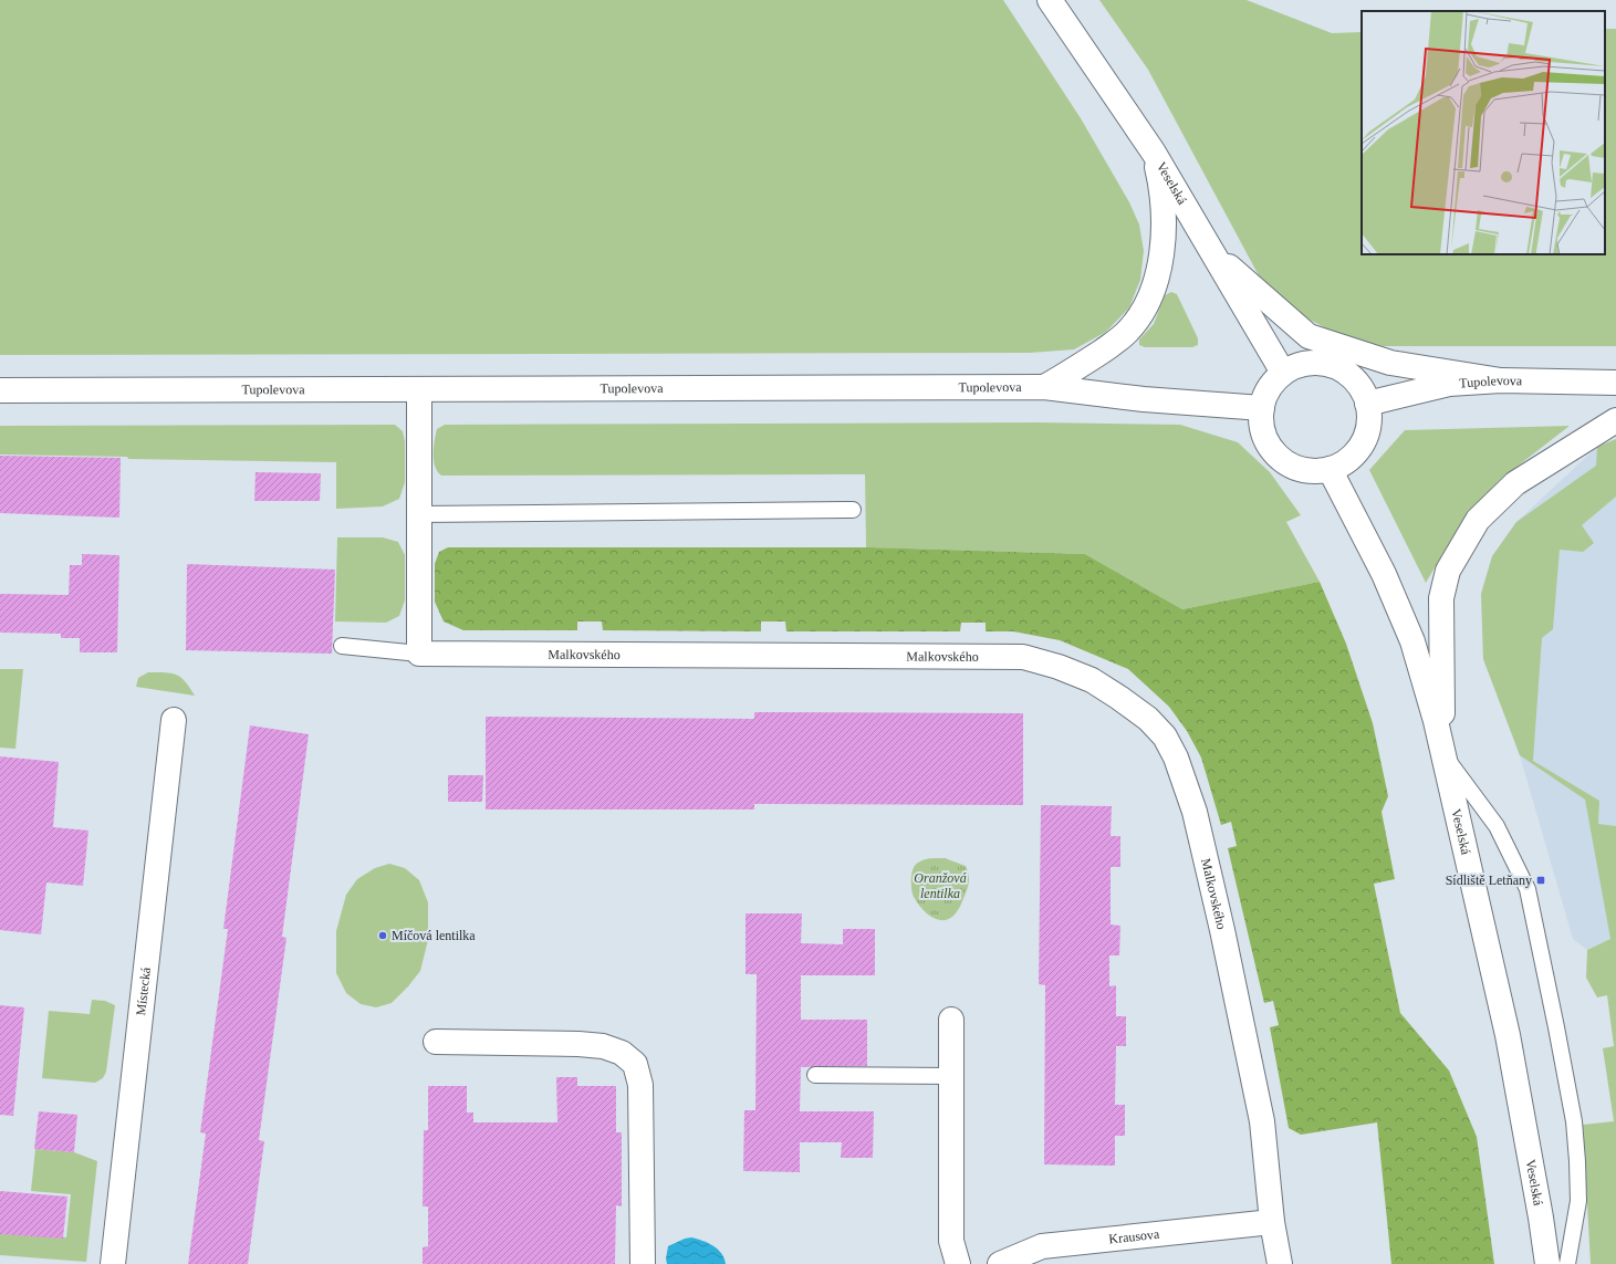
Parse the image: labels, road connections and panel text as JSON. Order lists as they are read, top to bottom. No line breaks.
{"streets":{"street":["Veselská","Tupolevova","Malkovského","Místecká","Krausova"]},"crossings":[["Veselská","Tupolevova"],["Malkovského","Krausova"]],"parks":["Oranžová lentilka"],"places":{"transit":["Sídliště Letňany"],"other":["Míčová lentilka"]}}
